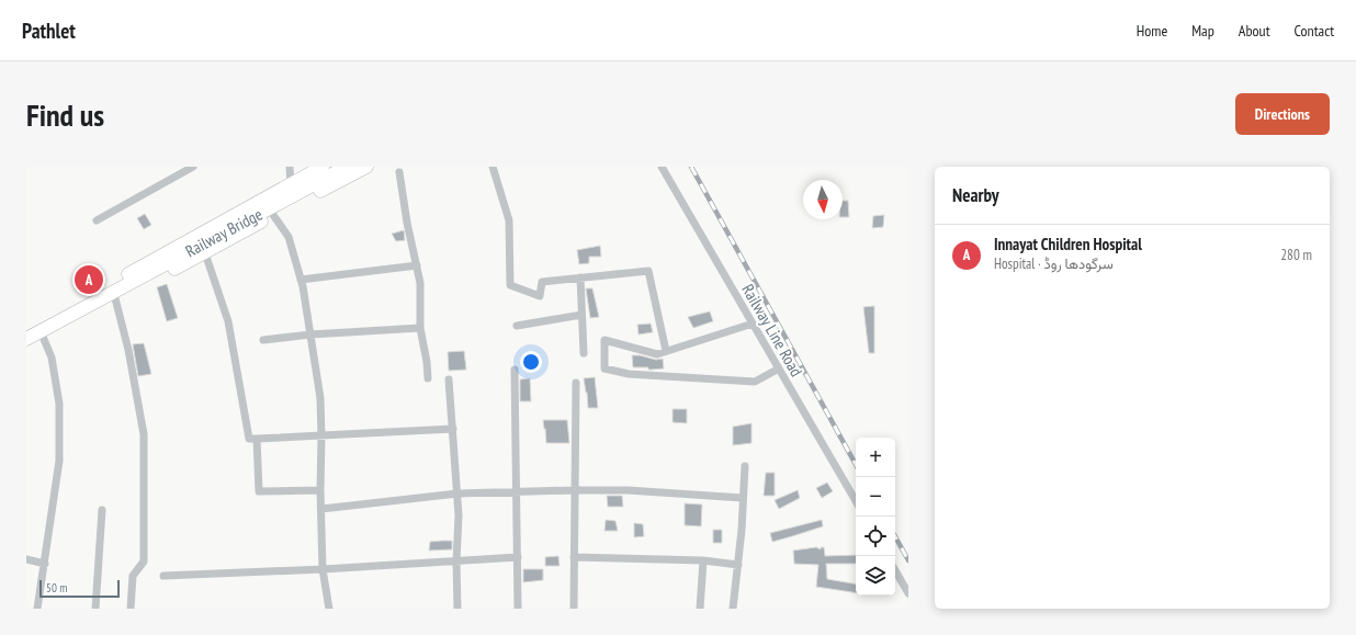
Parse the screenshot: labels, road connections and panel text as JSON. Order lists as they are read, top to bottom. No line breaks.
{"streets":{"main road":["Railway Bridge"],"street":["Railway Line Road"]},"scale_bar":"50 m","north":"bottom","page":{"header":"Pathlet","nav":["Home","Map","About","Contact"],"buttons":"Directions","title":"Find us","heading":"Nearby","list":[{"mark":"A","name":"Innayat Children Hospital","note":"Hospital · سرگودھا روڈ","value":"280 m"}],"pins":"A","map_buttons":["+","−"],"scale":"50 m"}}
